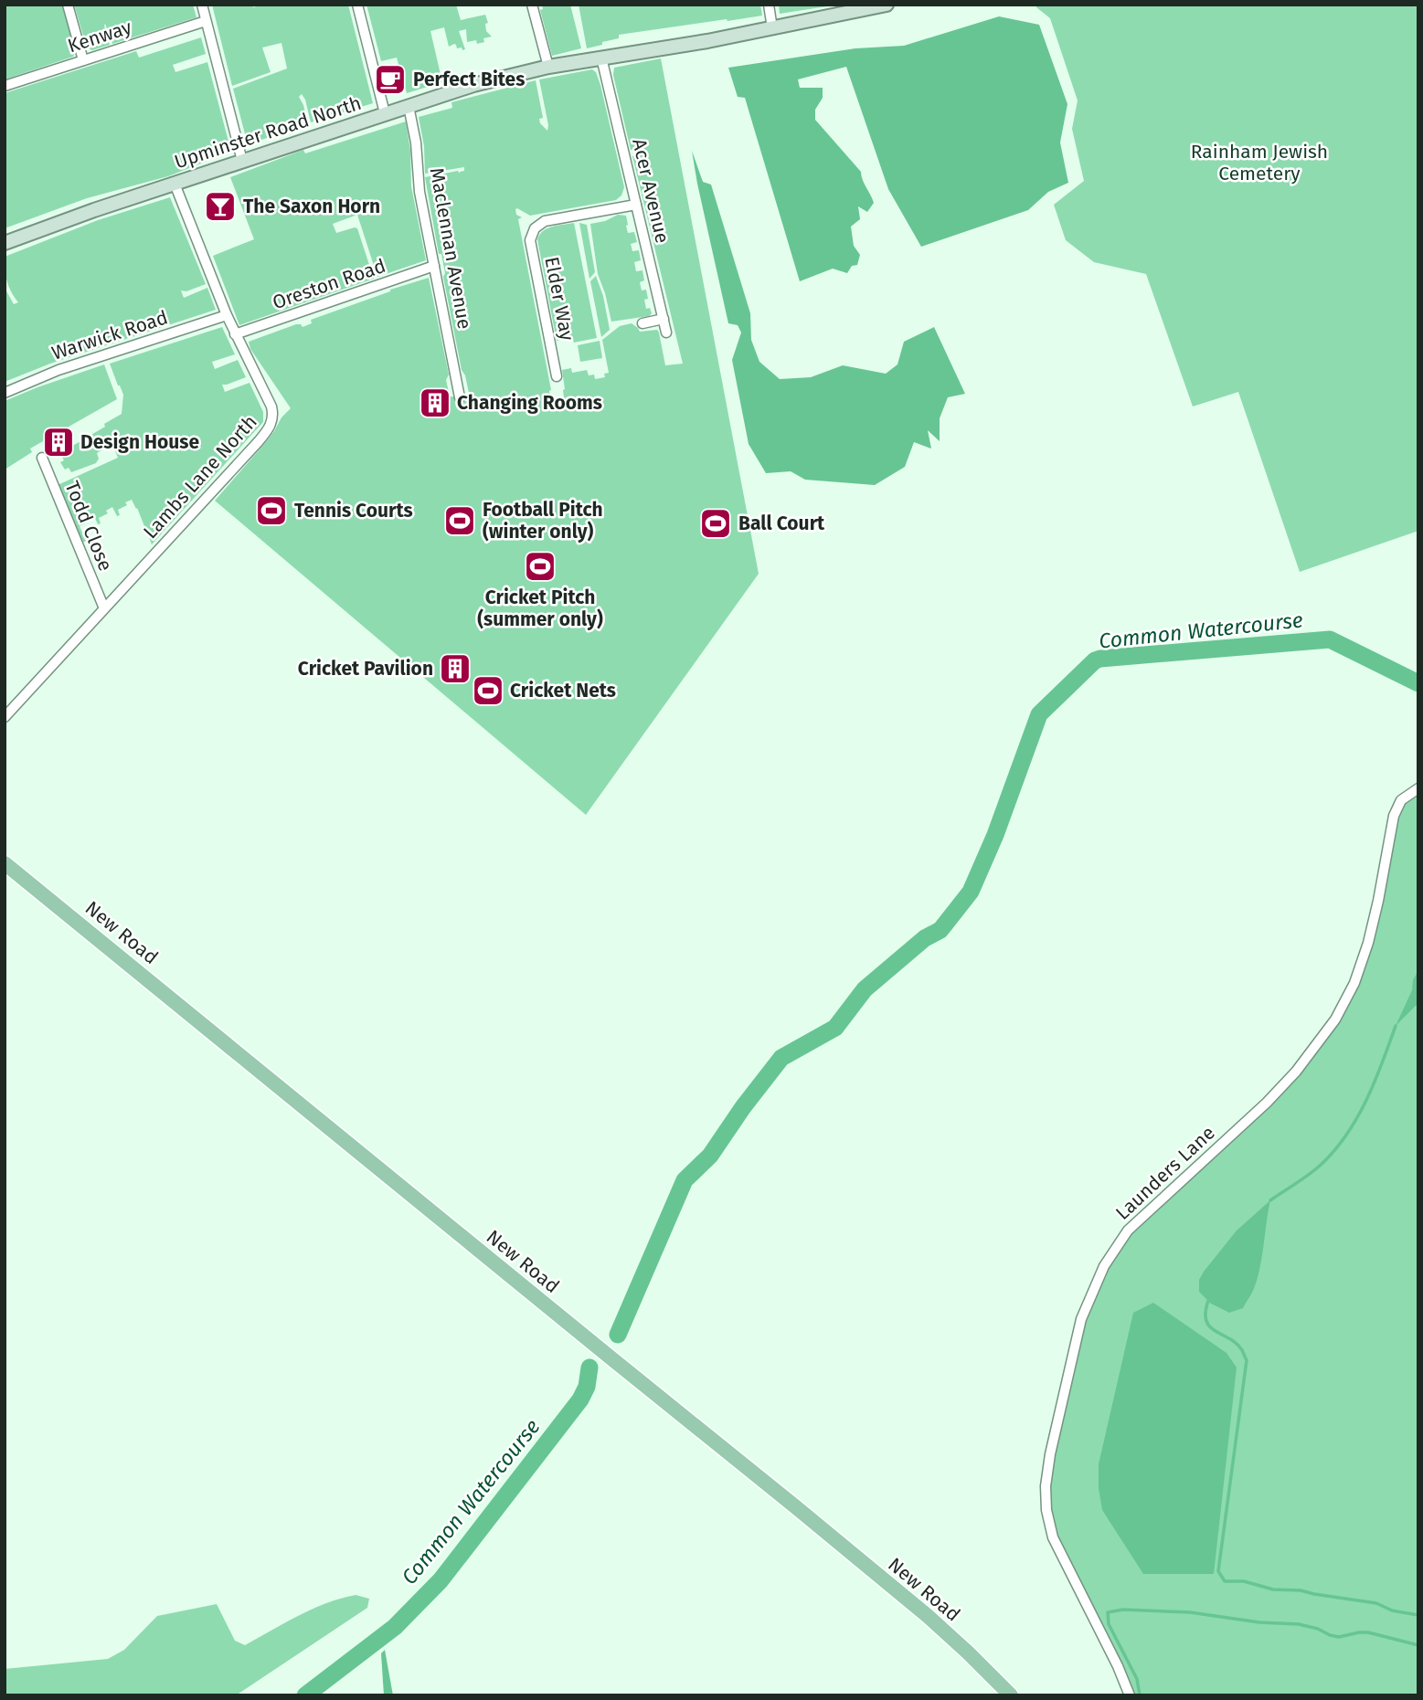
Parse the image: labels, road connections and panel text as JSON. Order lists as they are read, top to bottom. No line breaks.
{"streets":{"main road":["New Road"],"street":["Kenway","Upminster Road North","Acer Avenue","Maclennan Avenue","Oreston Road","Elder Way","Warwick Road","Lambs Lane North","Todd Close","Launders Lane"]},"crossings":[["Upminster Road North","Acer Avenue"],["Upminster Road North","Maclennan Avenue"],["Upminster Road North","Lambs Lane North"],["Acer Avenue","Elder Way"],["Maclennan Avenue","Oreston Road"],["Oreston Road","Lambs Lane North"],["Warwick Road","Lambs Lane North"],["Lambs Lane North","Todd Close"]],"water":["Common Watercourse"],"parks":["Rainham Jewish Cemetery"],"places":{"cafe":["Perfect Bites"],"bar":["The Saxon Horn"],"building":["Changing Rooms","Design House","Cricket Pavilion"],"sports":["Tennis Courts","Football Pitch (winter only)","Ball Court","Cricket Pitch (summer only)","Cricket Nets"]}}
